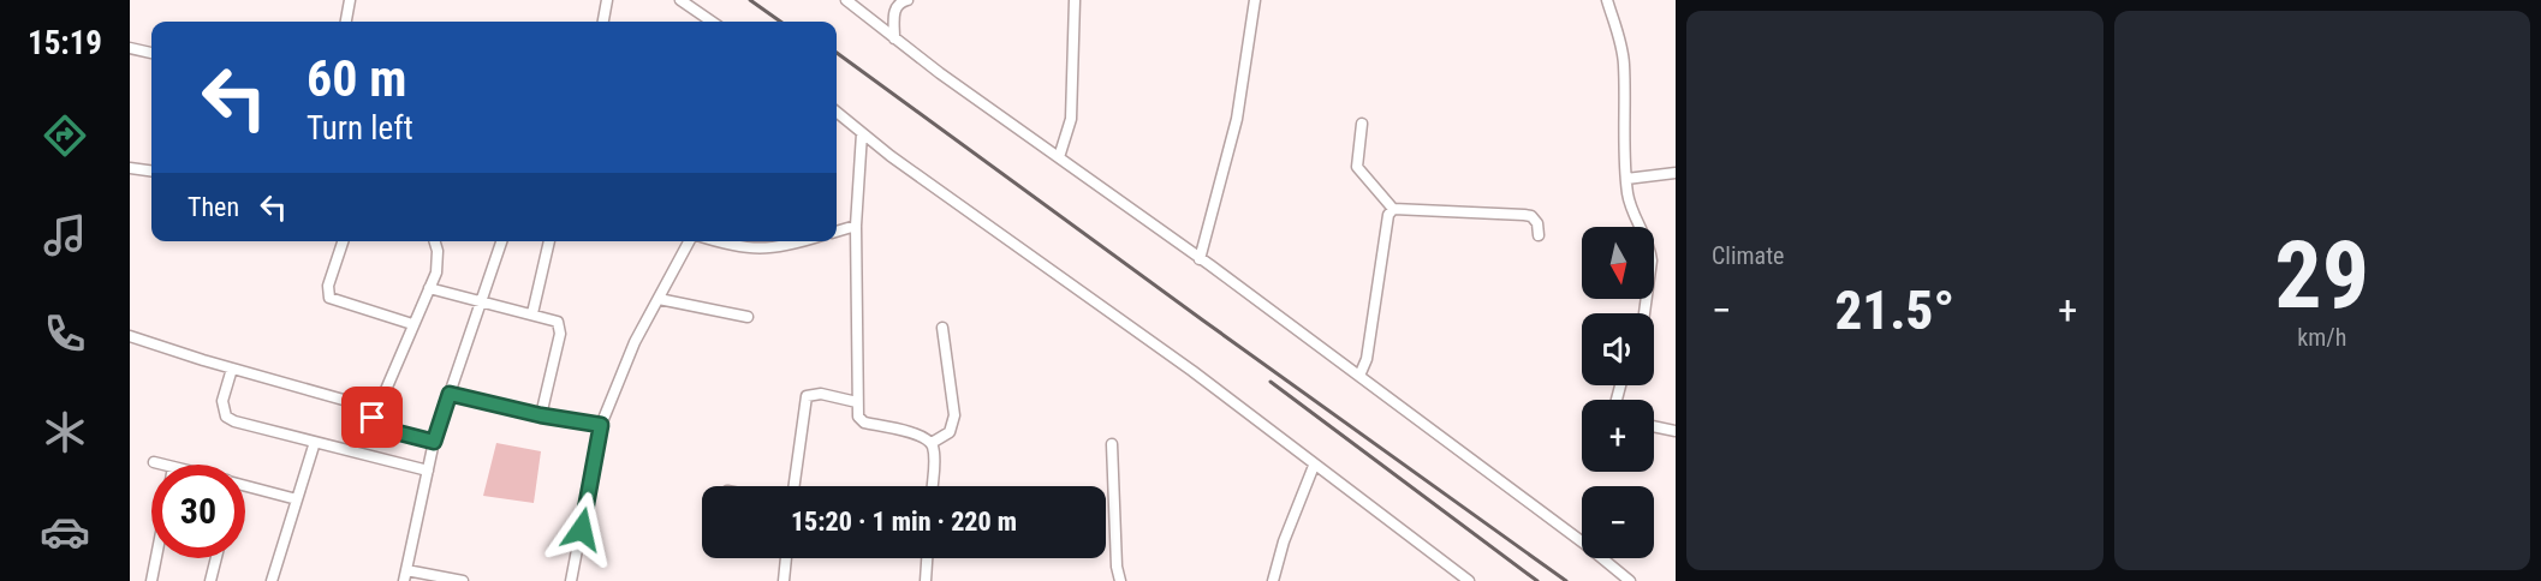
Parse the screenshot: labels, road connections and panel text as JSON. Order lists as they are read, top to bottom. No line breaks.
{"north":"bottom","page":{"tabs":"15:19","tile":["Climate",["29","km/h"]],"turn":["60 m","Turn left"],"then":"Then","map_buttons":["+","−"],"heat":["−","21.5°","+"],"limit":"30","trip":"15:20 · 1 min · 220 m"}}
